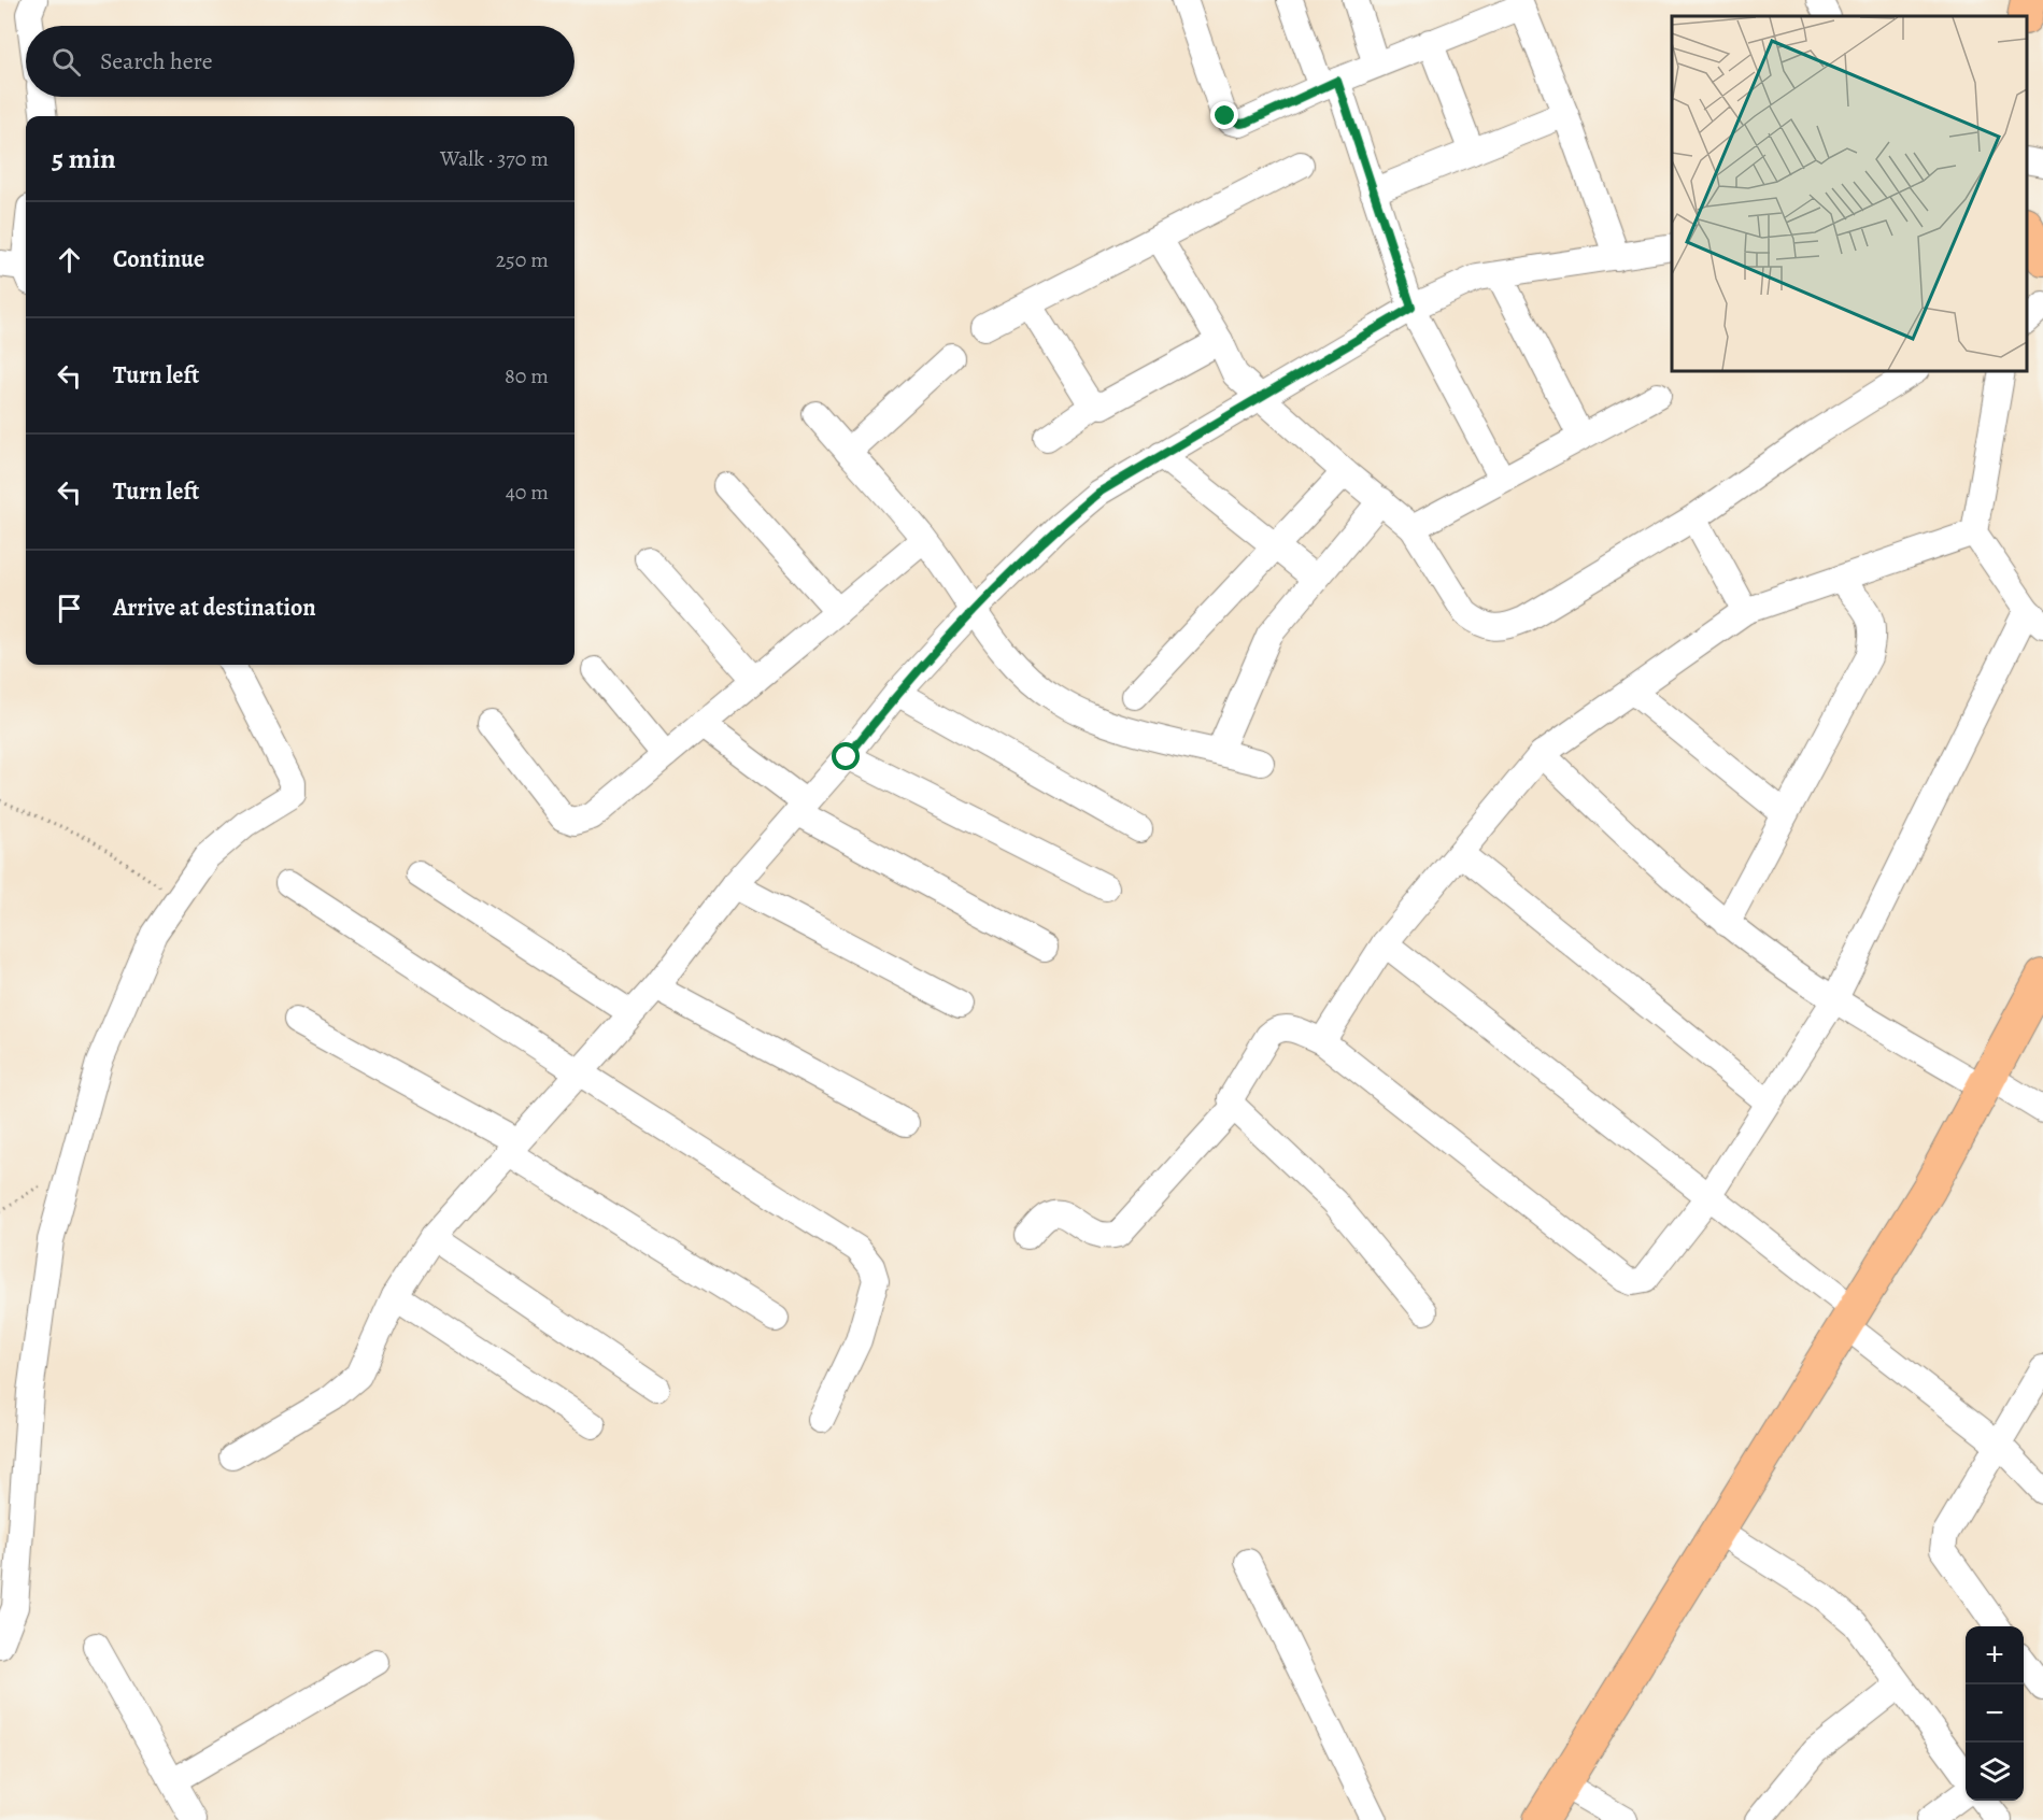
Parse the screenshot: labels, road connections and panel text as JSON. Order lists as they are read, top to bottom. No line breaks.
{"page":{"search":"Search here","heading":["5 min","Walk · 370 m"],"list":[["Continue","250 m"],["Turn left","80 m"],["Turn left","40 m"],"Arrive at destination"],"map_buttons":["+","−"]}}
